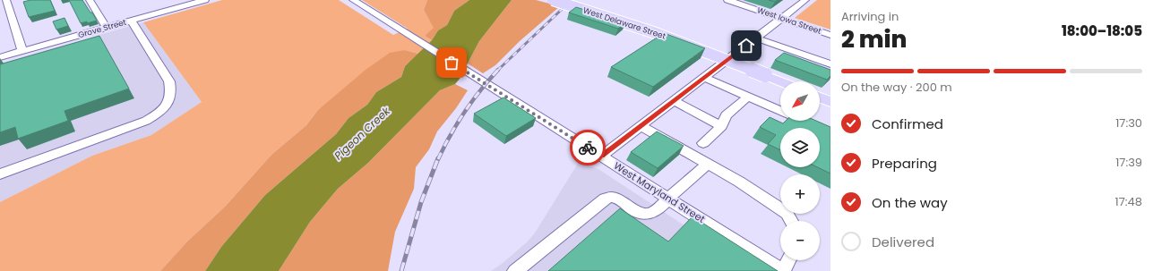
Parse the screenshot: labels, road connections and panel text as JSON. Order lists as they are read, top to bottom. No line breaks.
{"streets":{"main road":["West Delaware Street"],"street":["West Iowa Street","Grove Street","West Maryland Street"]},"water":["Pigeon Creek"],"north":"bottom left","page":{"heading":["2 min","Arriving in","18:00–18:05"],"bar":"On the way · 200 m","map_buttons":["+","−"],"list":[["Confirmed","17:30"],["Preparing","17:39"],["On the way","17:48"],"Delivered"]}}
